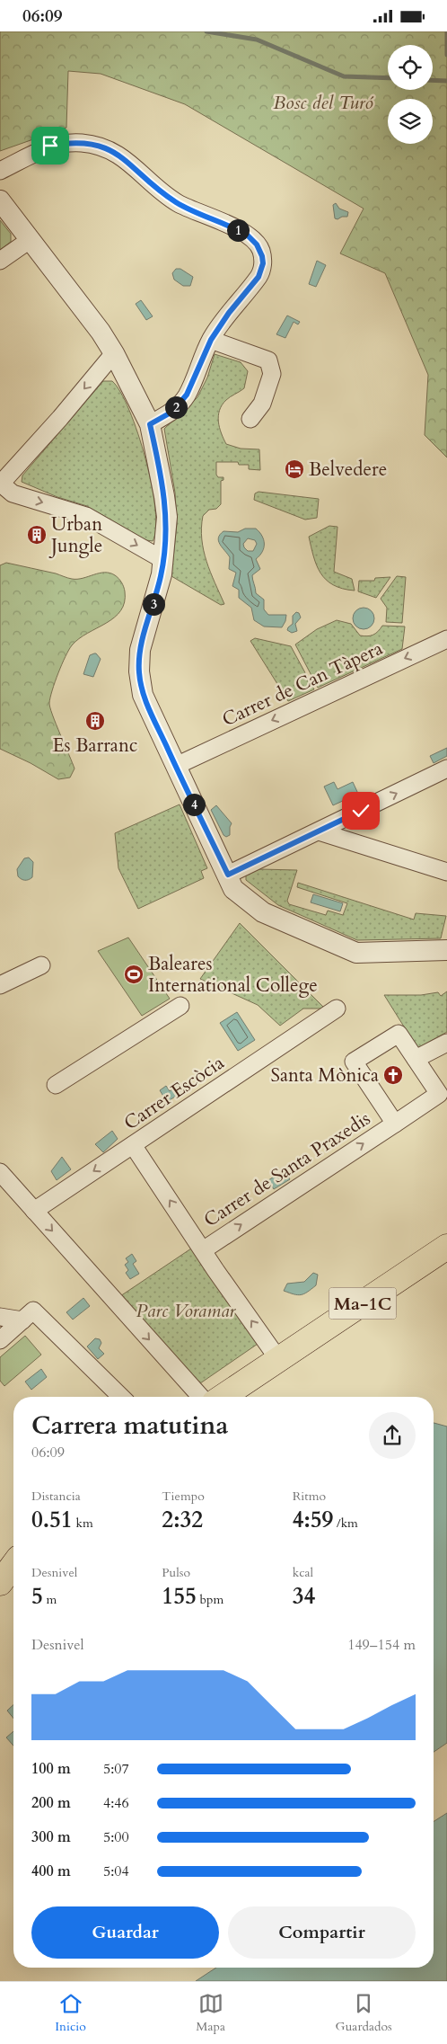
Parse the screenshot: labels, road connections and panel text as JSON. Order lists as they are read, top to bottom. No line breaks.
{"streets":{"main road":["Ma-1C"],"street":["Carrer de Can Tàpera","Carrer Escòcia","Carrer de Santa Praxedis"]},"one_way":["Carrer de Santa Praxedis"],"parks":["Bosc del Turó","Parc Voramar"],"places":{"hotel":["Belvedere"],"building":["Urban Jungle","Es Barranc"],"sports":["Baleares International College"],"church":["Santa Mònica"]},"page":{"status":"06:09","pins":["1","2","3","4"],"heading":["Carrera matutina","06:09"],"stats":[["Distancia","0.51 km"],["Tiempo","2:32"],["Ritmo","4:59 /km"],["Desnivel","5 m"],["Pulso","155 bpm"],["kcal","34"]],"chart":["Desnivel","149–154 m"],"list":[{"name":"100 m","note":"5:07"},{"name":"200 m","note":"4:46"},{"name":"300 m","note":"5:00"},{"name":"400 m","note":"5:04"}],"buttons":["Guardar","Compartir"],"tabs":["Inicio","Mapa","Guardados"]}}
